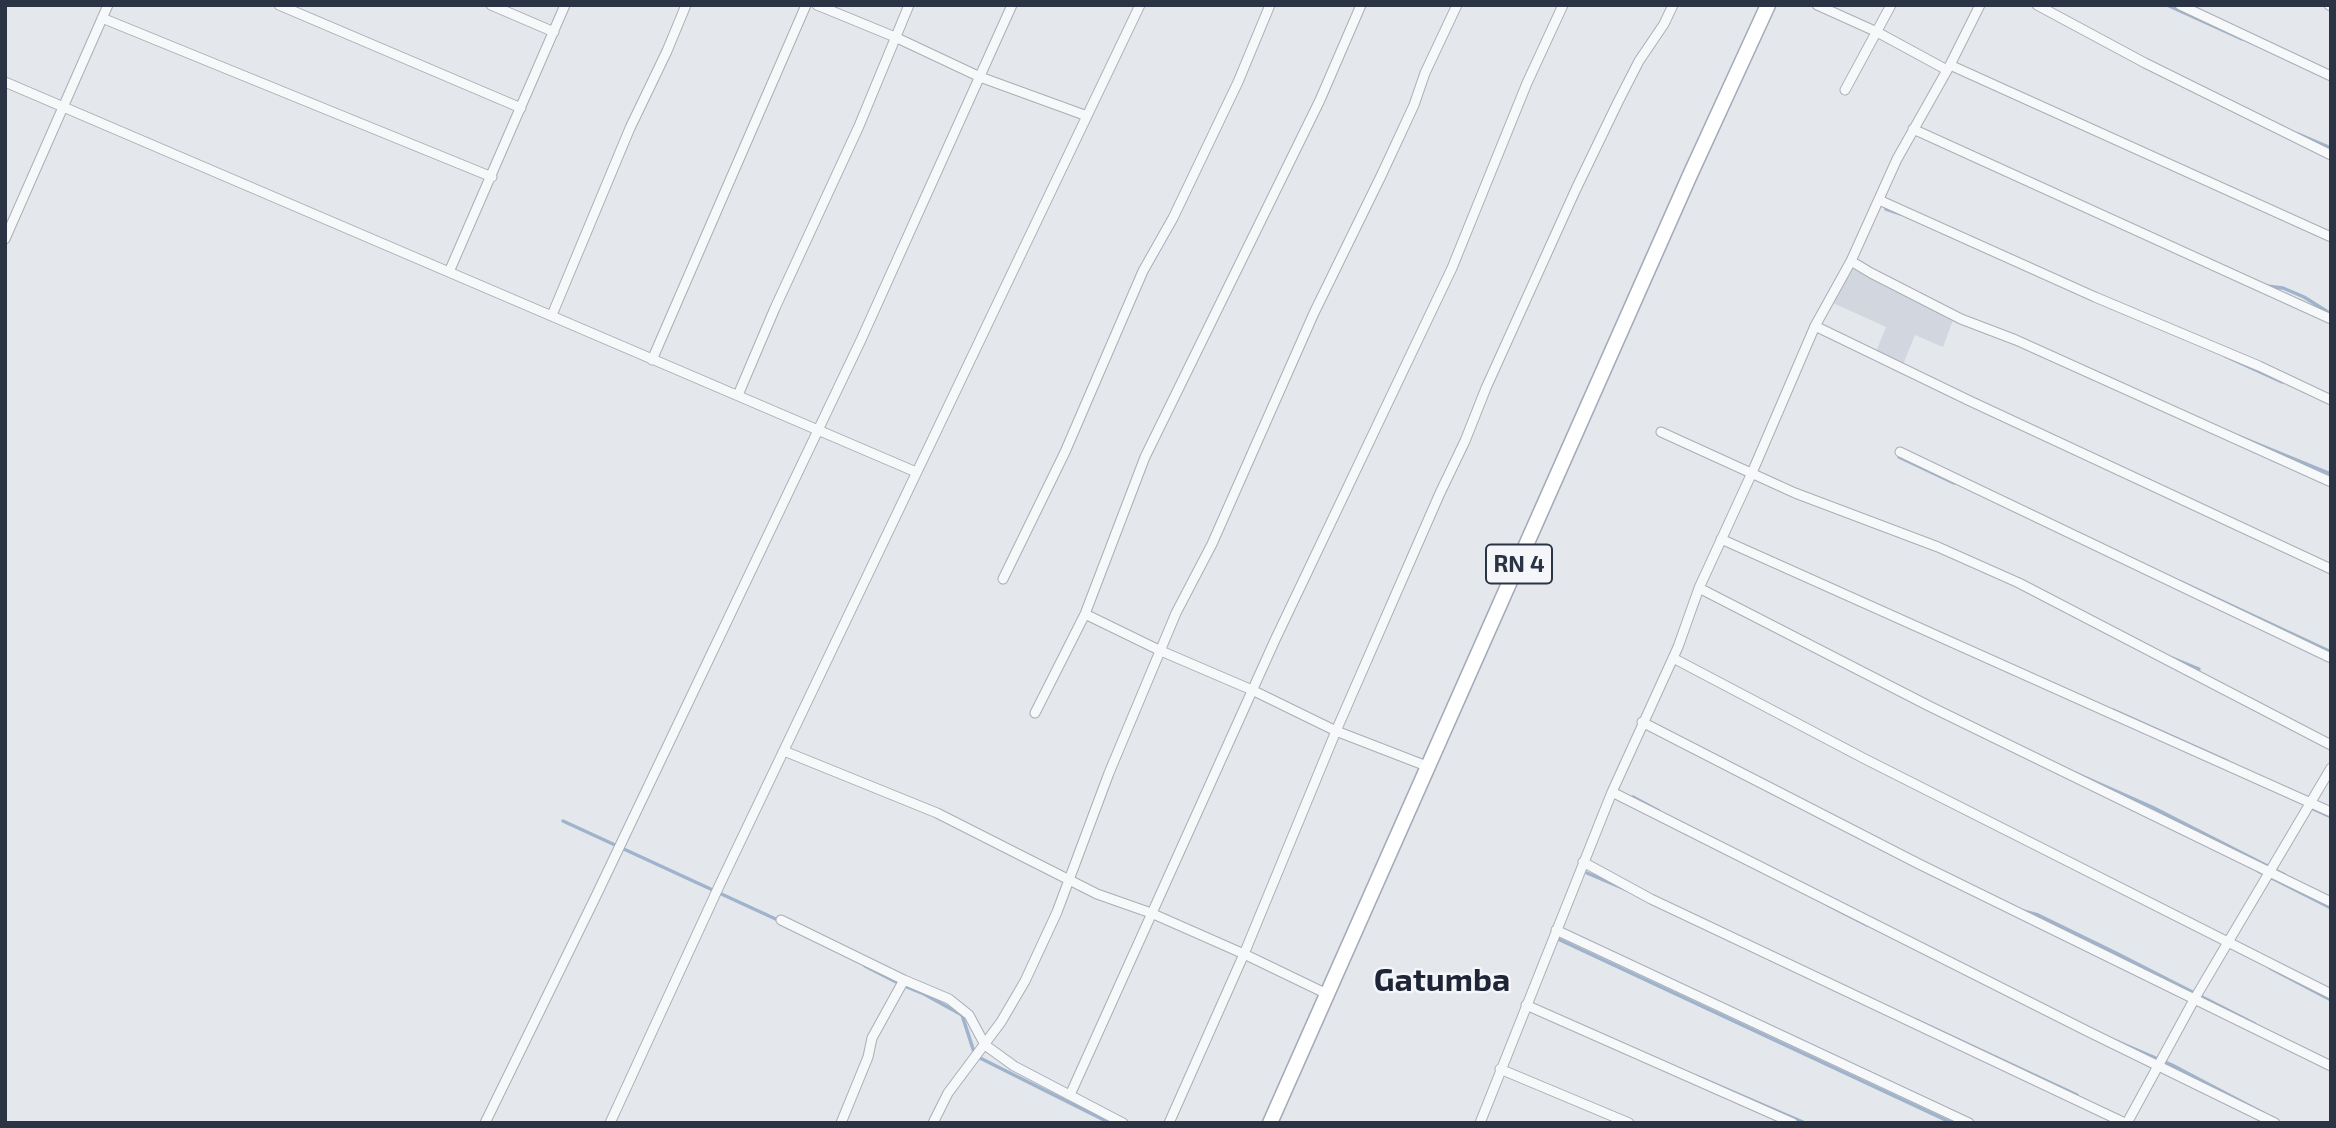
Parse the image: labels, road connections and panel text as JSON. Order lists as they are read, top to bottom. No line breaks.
{"streets":{"main road":["RN 4"]},"districts":["Gatumba"]}
